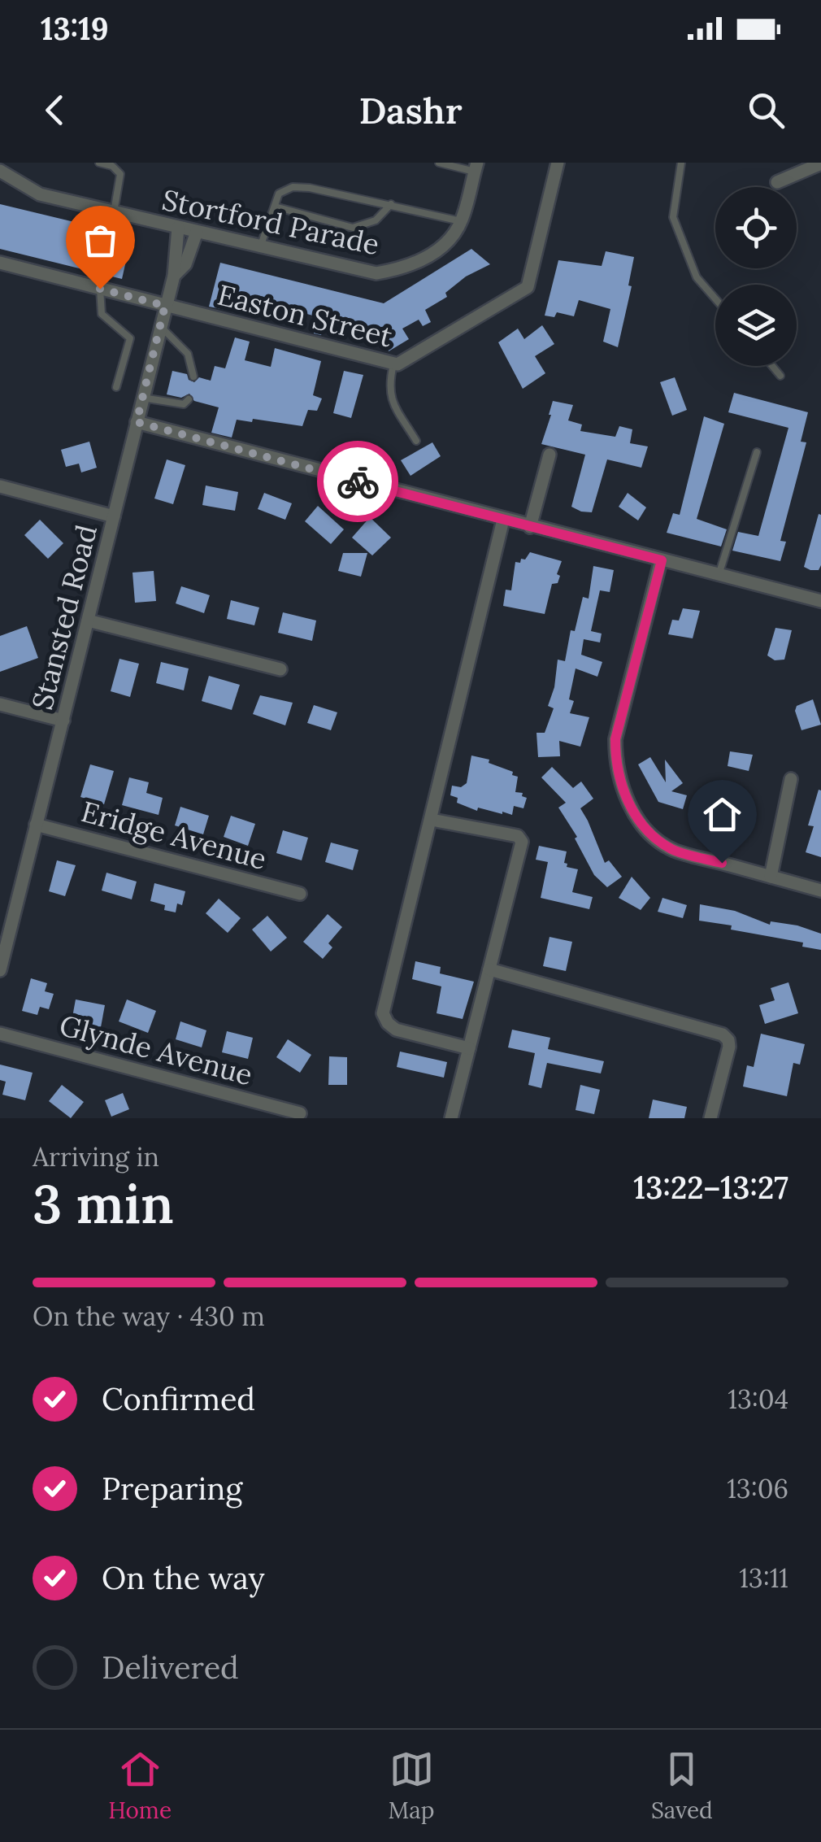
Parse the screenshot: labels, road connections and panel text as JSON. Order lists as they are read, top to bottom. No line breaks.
{"streets":{"street":["Stortford Parade","Easton Street","Stansted Road","Eridge Avenue","Glynde Avenue"]},"crossings":[["Stortford Parade","Stansted Road"],["Easton Street","Stansted Road"],["Stansted Road","Eridge Avenue"]],"page":{"status":"13:19","header":"Dashr","heading":["3 min","Arriving in","13:22–13:27"],"bar":"On the way · 430 m","list":[["Confirmed","13:04"],["Preparing","13:06"],["On the way","13:11"],"Delivered"],"tabs":["Home","Map","Saved"]}}
